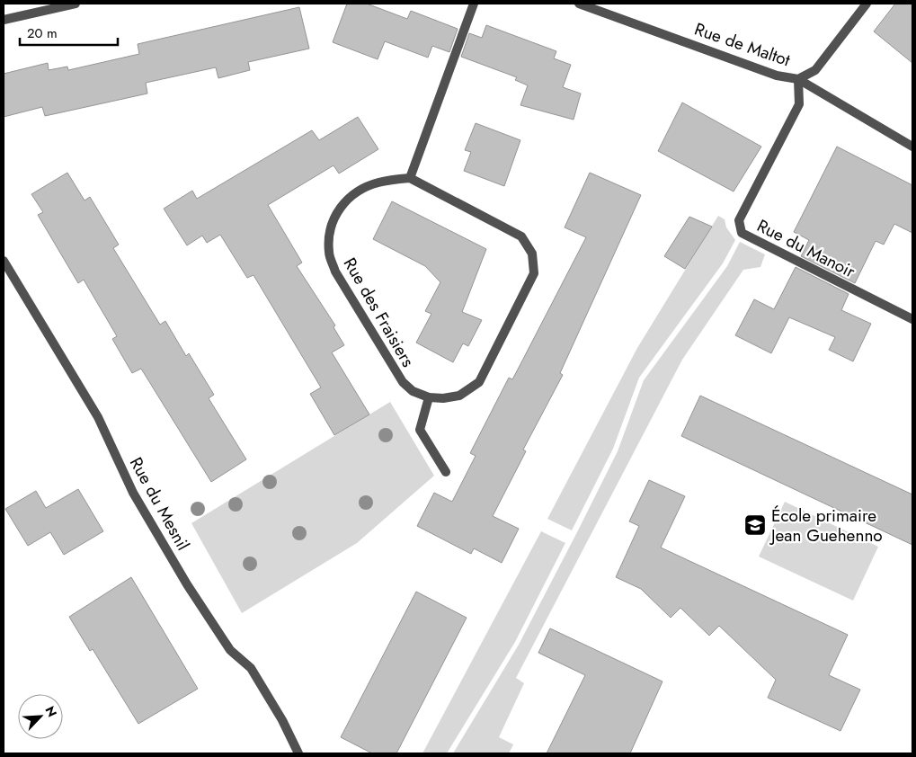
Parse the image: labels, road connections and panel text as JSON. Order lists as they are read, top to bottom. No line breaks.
{"streets":{"street":["Rue de Maltot","Rue du Manoir","Rue des Fraisiers","Rue du Mesnil"]},"crossings":[["Rue de Maltot","Rue du Manoir"]],"places":{"school or university":["École primaire Jean Guehenno"]},"scale_bar":"20 m","north":"top right"}
